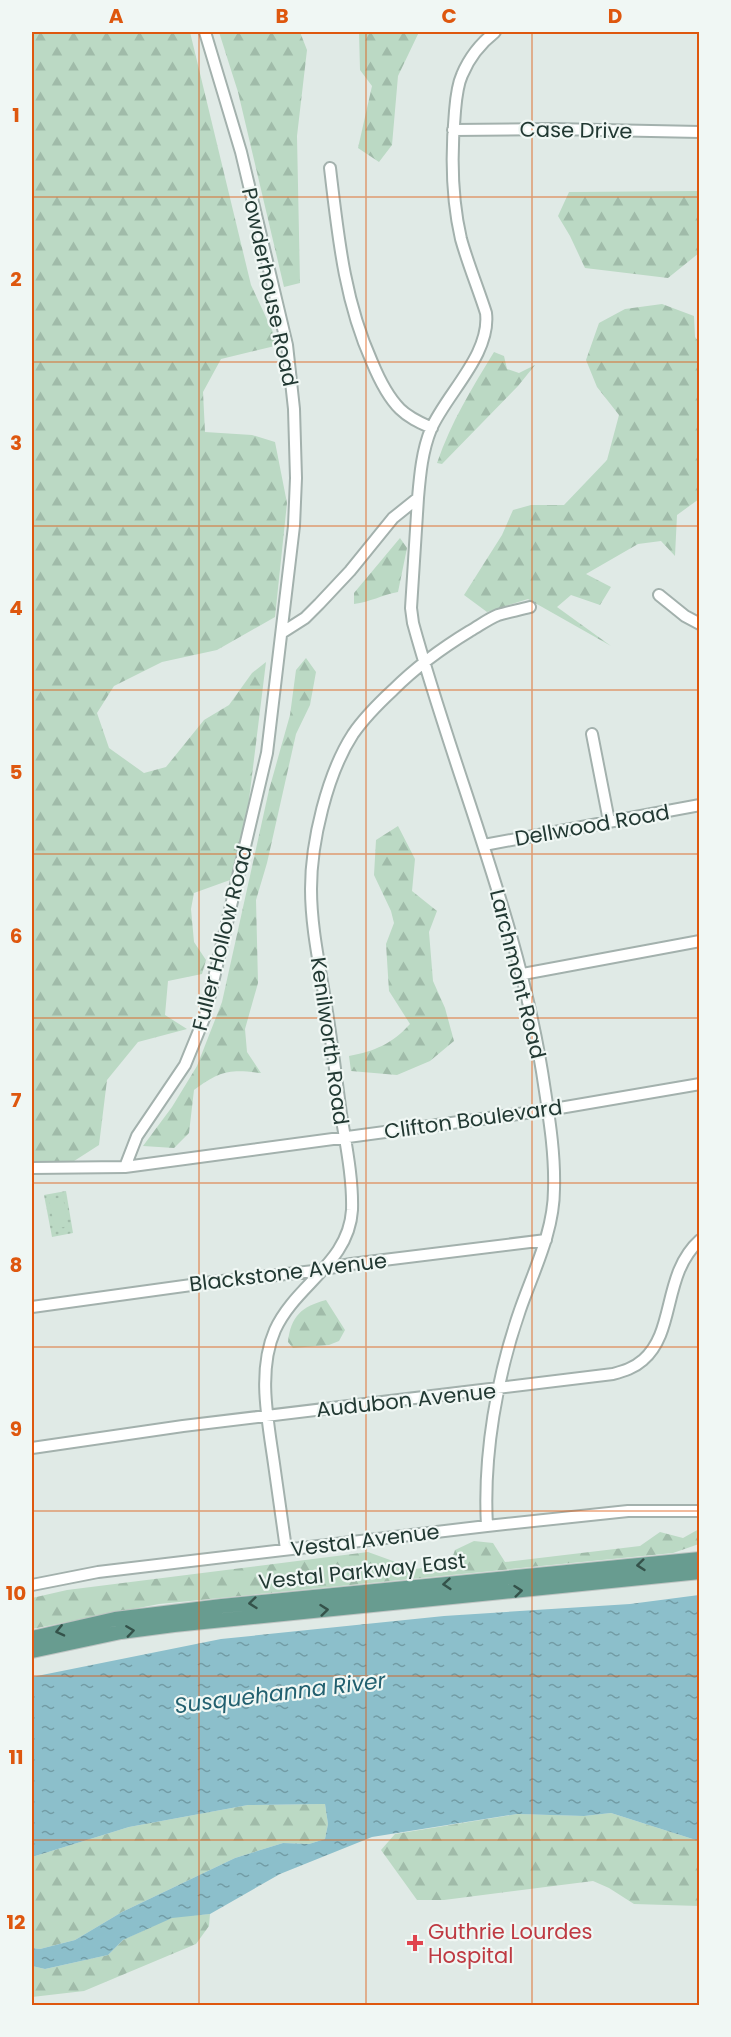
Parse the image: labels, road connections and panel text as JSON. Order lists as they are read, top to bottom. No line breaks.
{"streets":{"main road":["Vestal Parkway East"],"street":["Case Drive","Powderhouse Road","Dellwood Road","Fuller Hollow Road","Larchmont Road","Kenilworth Road","Clifton Boulevard","Blackstone Avenue","Audubon Avenue","Vestal Avenue"]},"crossings":[["Case Drive","Larchmont Road"],["Powderhouse Road","Fuller Hollow Road"],["Dellwood Road","Larchmont Road"],["Fuller Hollow Road","Clifton Boulevard"],["Larchmont Road","Kenilworth Road"],["Larchmont Road","Clifton Boulevard"],["Larchmont Road","Blackstone Avenue"],["Larchmont Road","Audubon Avenue"],["Larchmont Road","Vestal Avenue"],["Kenilworth Road","Clifton Boulevard"],["Kenilworth Road","Blackstone Avenue"],["Kenilworth Road","Audubon Avenue"],["Kenilworth Road","Vestal Avenue"]],"water":["Susquehanna River"],"places":{"health":["Guthrie Lourdes Hospital"]},"grid":{"columns":["A","B","C","D"],"rows":["1","2","3","4","5","6","7","8","9","10","11","12"]}}
